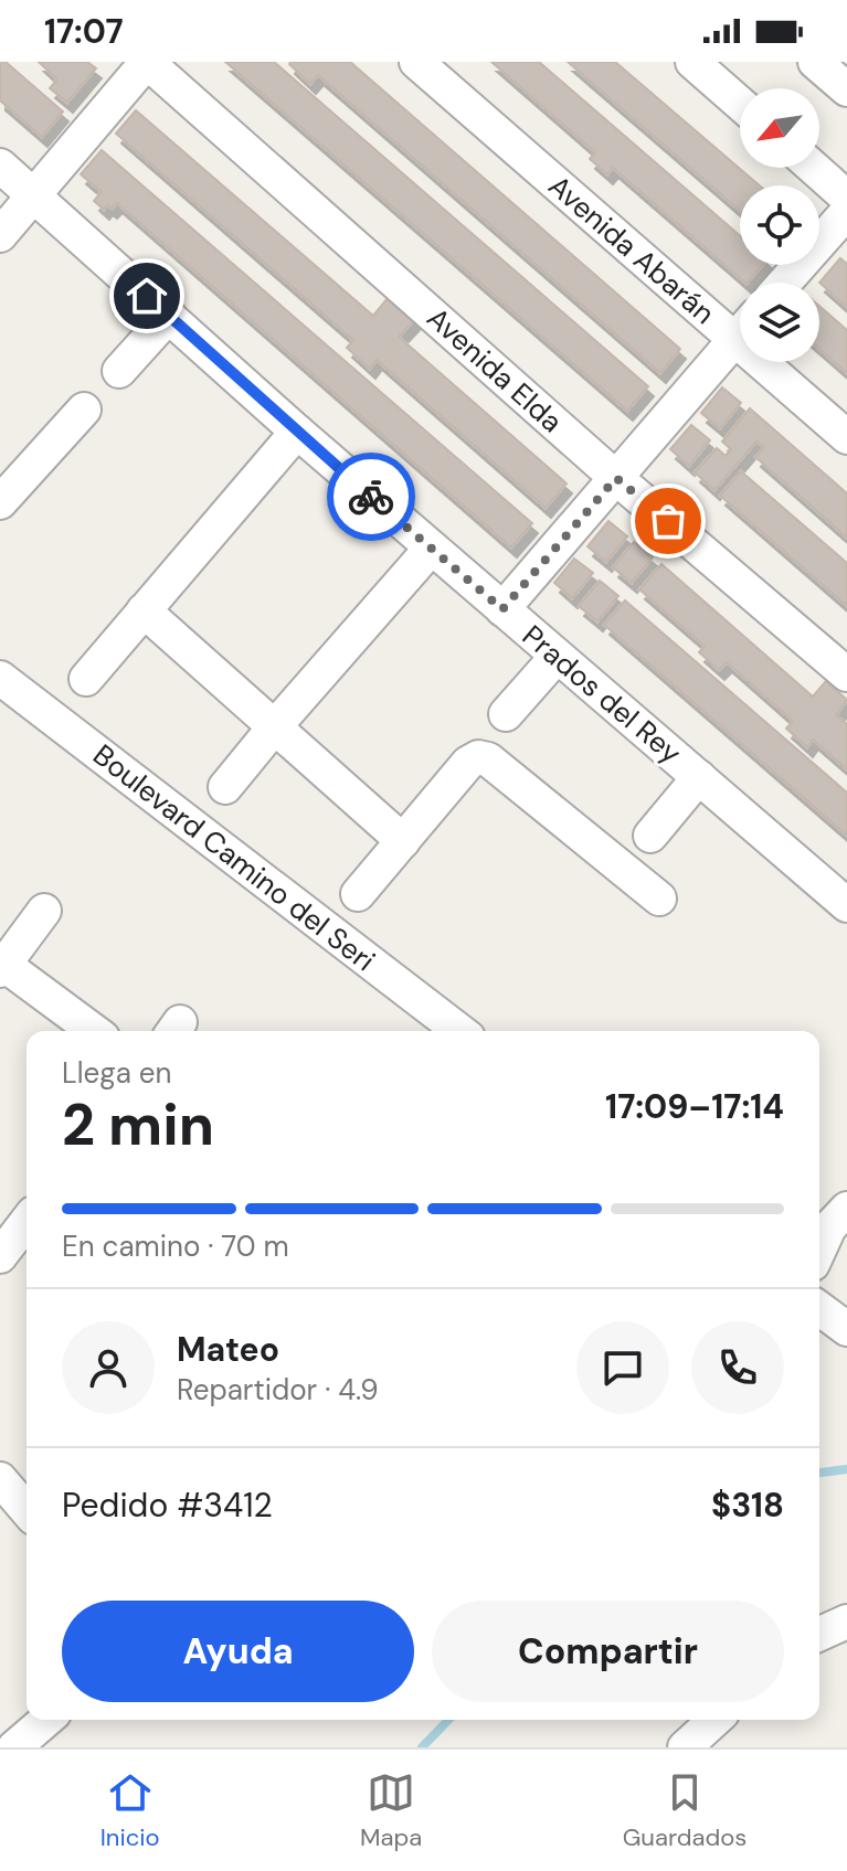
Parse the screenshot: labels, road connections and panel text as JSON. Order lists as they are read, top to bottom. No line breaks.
{"streets":{"street":["Avenida Abarán","Avenida Elda","Prados del Rey","Boulevard Camino del Seri"]},"north":"bottom left","page":{"status":"17:07","heading":["2 min","Llega en","17:09–17:14"],"panel":["Mateo","Repartidor · 4.9","Pedido #3412","$318"],"bar":"En camino · 70 m","buttons":["Ayuda","Compartir"],"tabs":["Inicio","Mapa","Guardados"]}}
